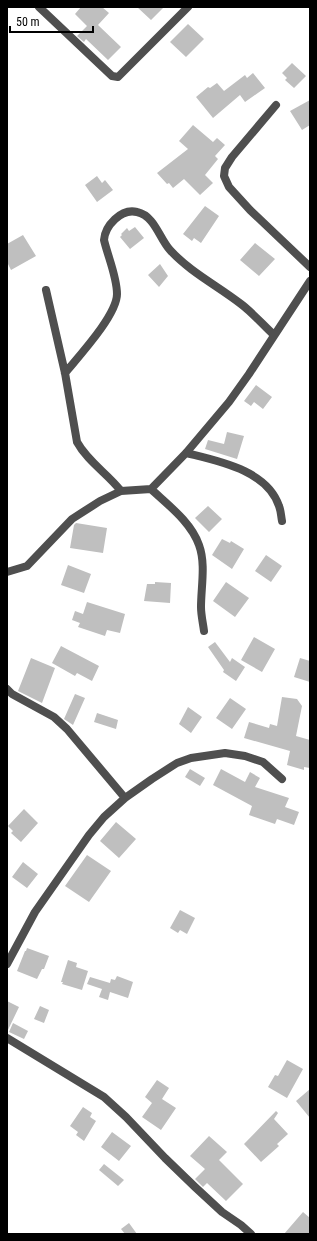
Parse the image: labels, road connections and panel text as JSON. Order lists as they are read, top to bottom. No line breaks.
{"scale_bar":"50 m"}
